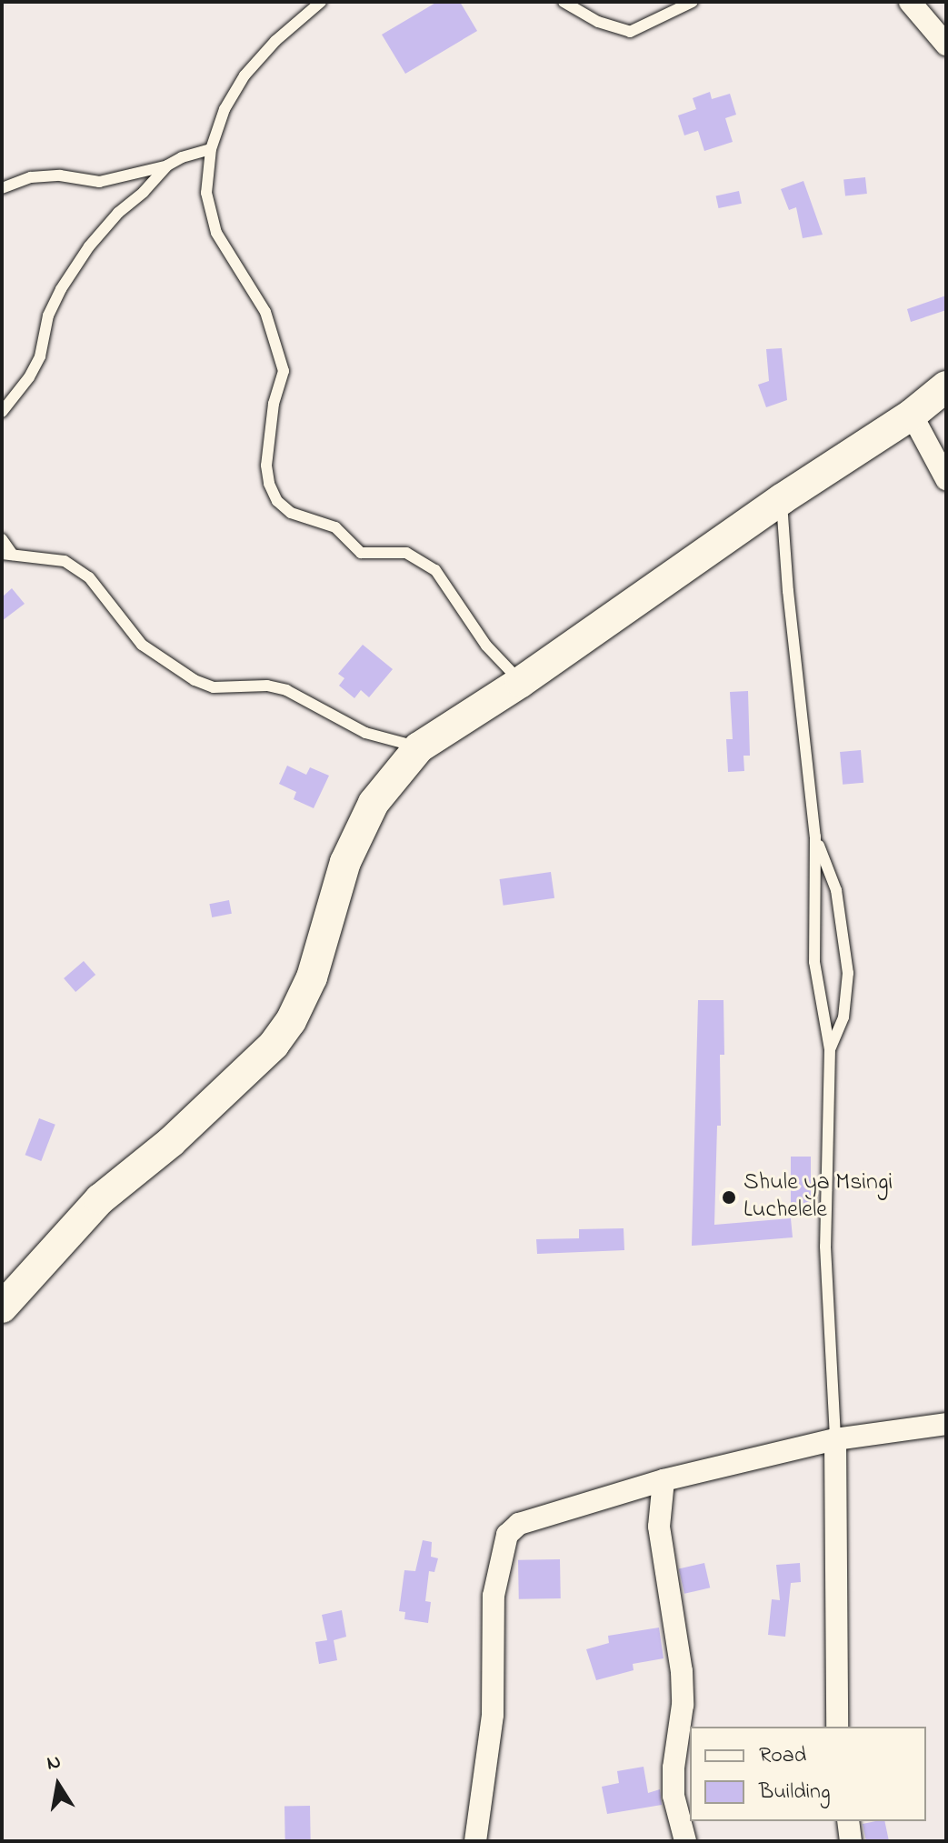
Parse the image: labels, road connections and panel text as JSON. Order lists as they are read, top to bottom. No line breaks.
{"places":["Shule ya Msingi Luchelele"],"legend":["Road","Building"],"north":"top"}
